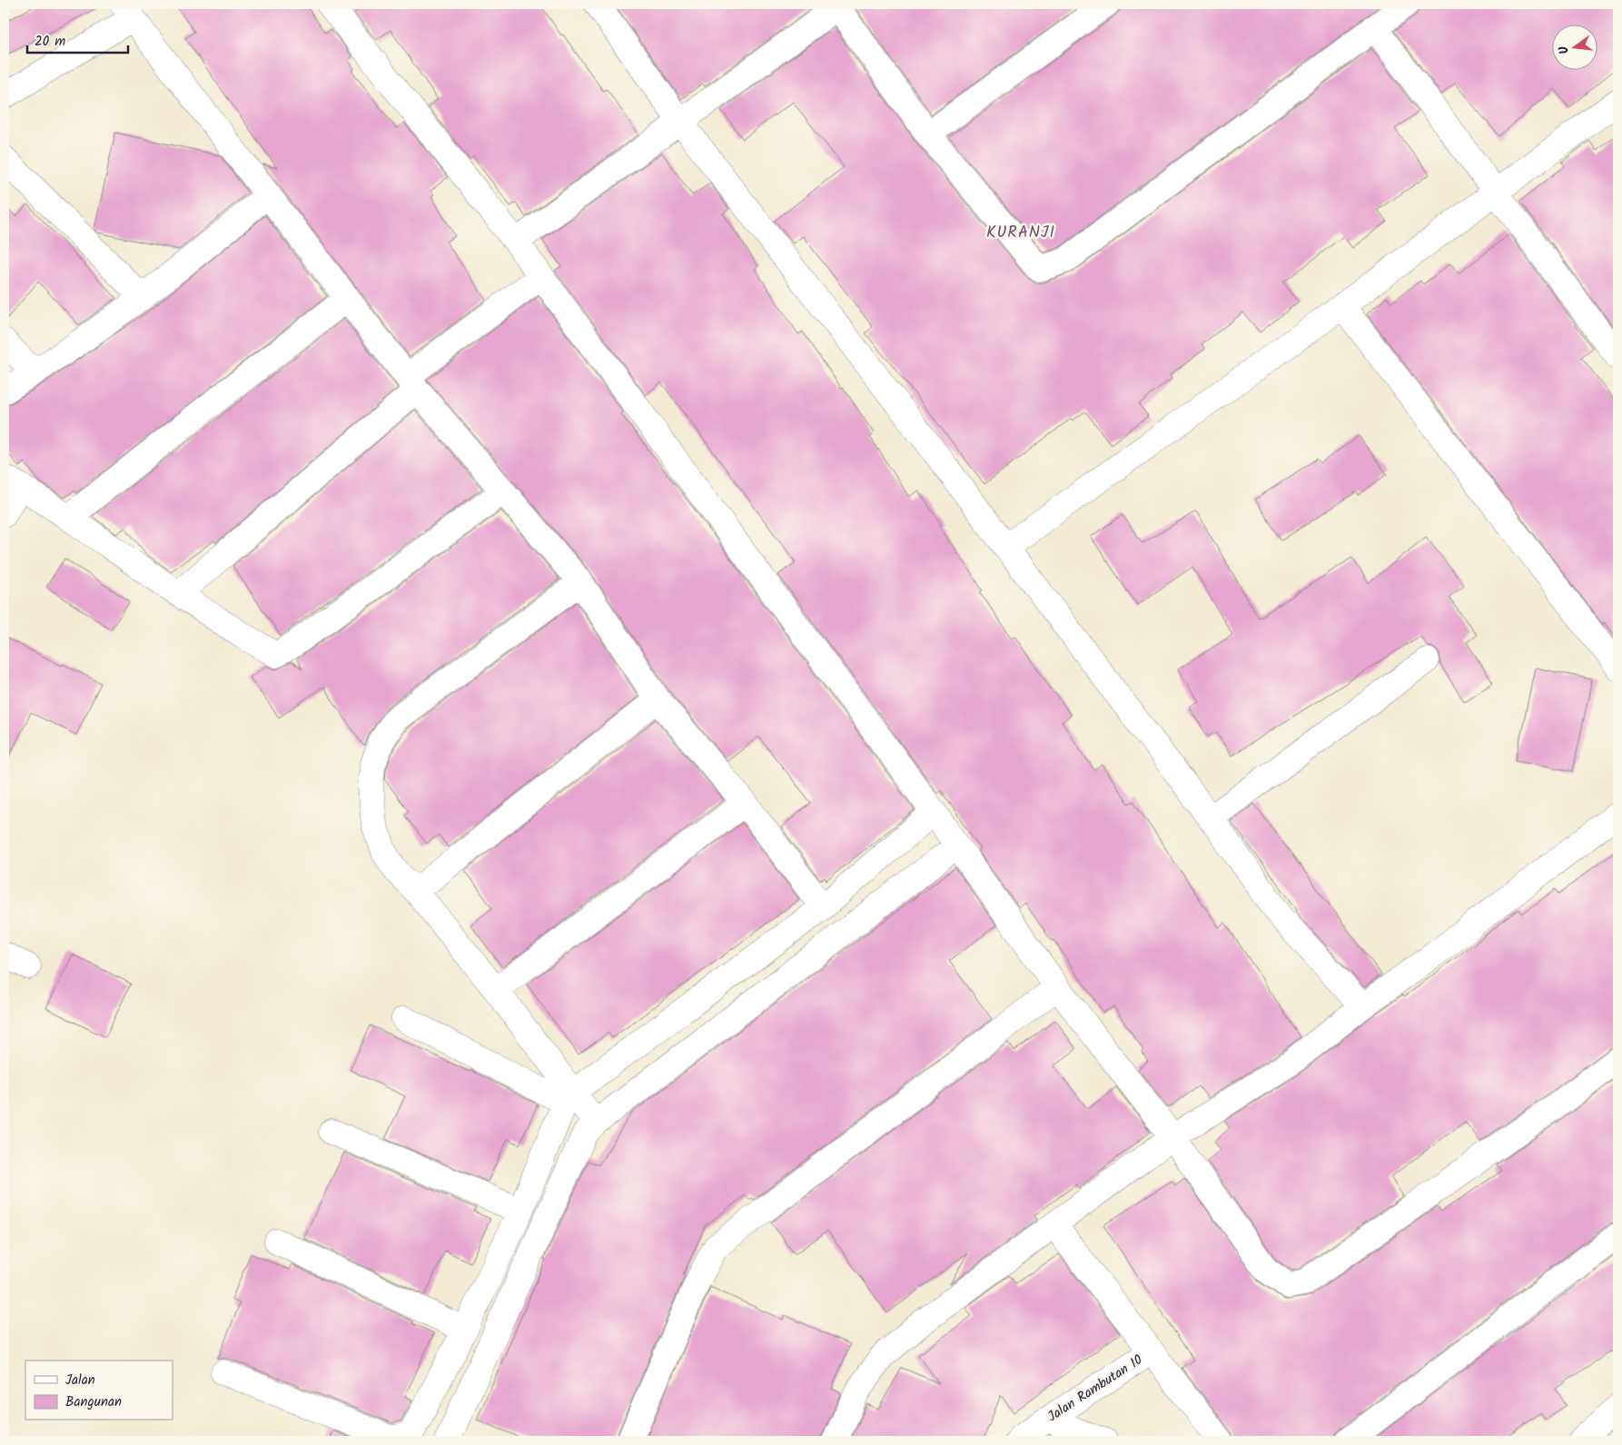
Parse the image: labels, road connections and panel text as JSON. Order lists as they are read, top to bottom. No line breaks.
{"streets":{"street":["Jalan Rambutan 10"]},"districts":["KURANJI"],"legend":["Jalan","Bangunan"],"scale_bar":"20 m","north":"left"}
